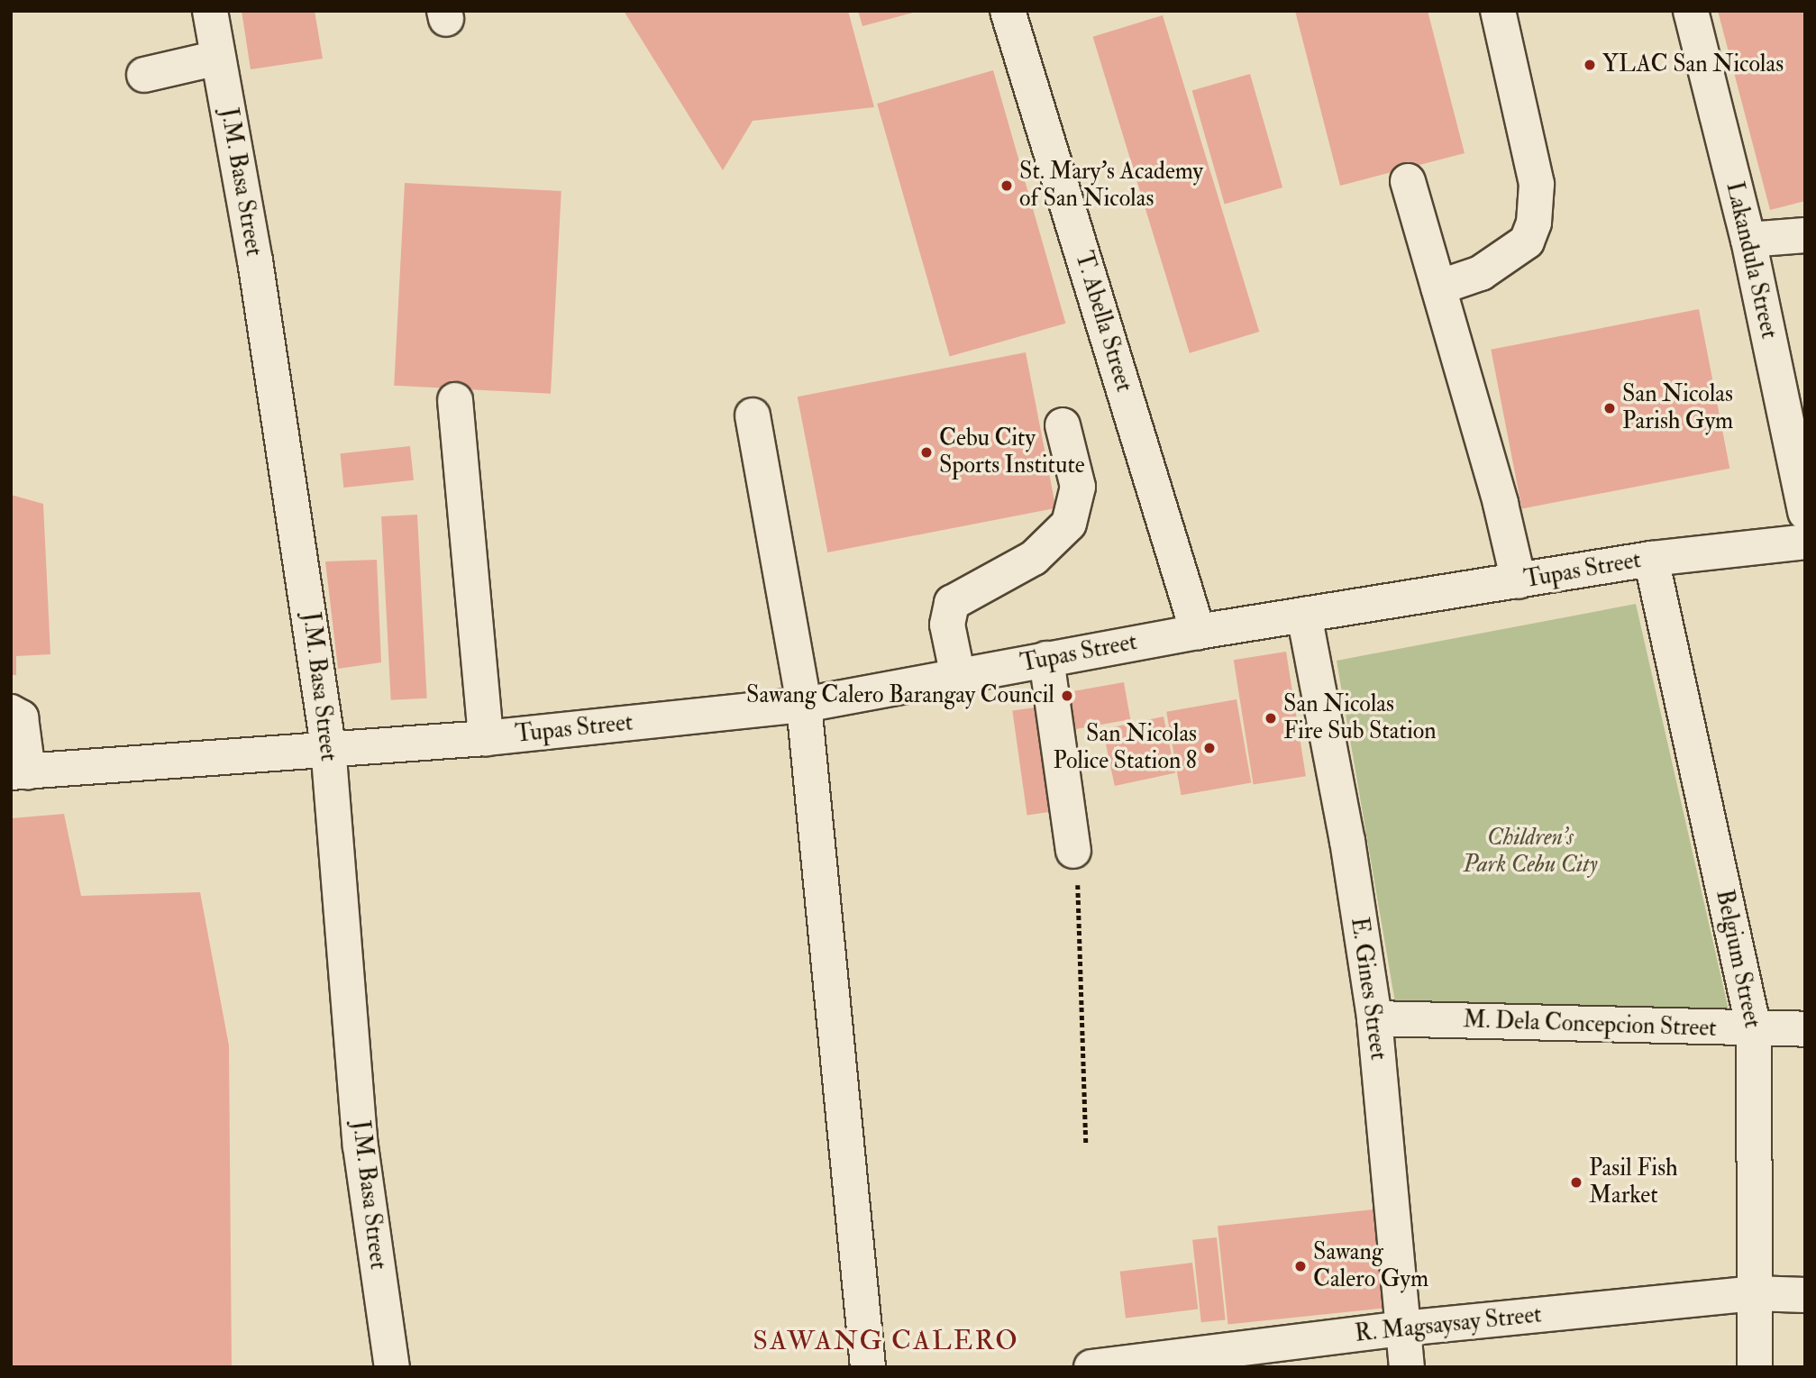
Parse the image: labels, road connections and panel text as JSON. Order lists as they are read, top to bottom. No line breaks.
{"streets":{"street":["J.M. Basa Street","Lakandula Street","T. Abella Street","Tupas Street","Belgium Street","E. Gines Street","M. Dela Concepcion Street","R. Magsaysay Street"]},"crossings":[["J.M. Basa Street","Tupas Street"],["T. Abella Street","Tupas Street"],["Tupas Street","Belgium Street"],["Tupas Street","E. Gines Street"],["Belgium Street","M. Dela Concepcion Street"],["Belgium Street","R. Magsaysay Street"],["E. Gines Street","M. Dela Concepcion Street"],["E. Gines Street","R. Magsaysay Street"]],"districts":["SAWANG CALERO"],"parks":["Children's Park Cebu City"],"places":["YLAC San Nicolas","St. Mary’s Academy of San Nicolas","San Nicolas Parish Gym","Cebu City Sports Institute","Sawang Calero Barangay Council","San Nicolas Fire Sub Station","San Nicolas Police Station 8","Pasil Fish Market","Sawang Calero Gym"]}
